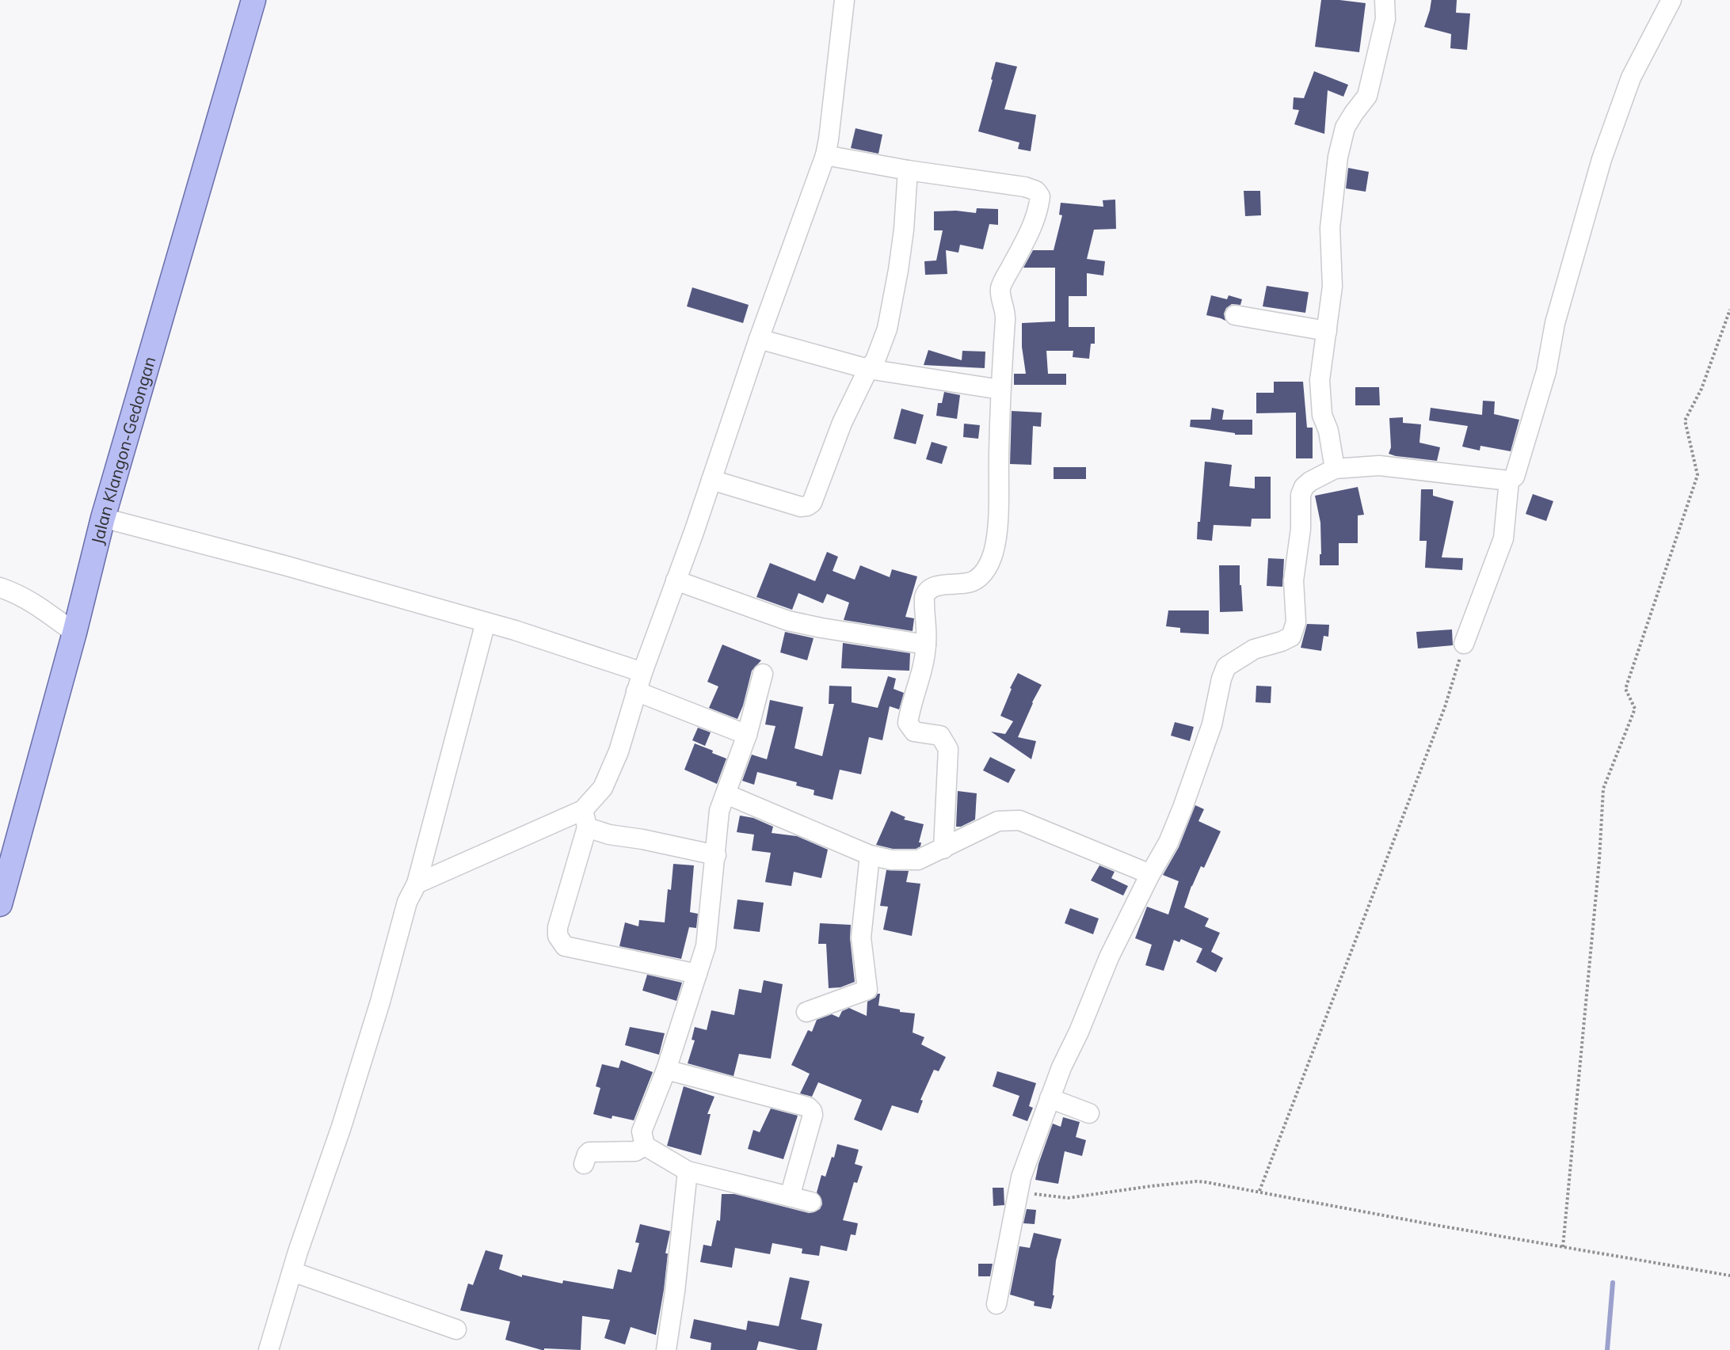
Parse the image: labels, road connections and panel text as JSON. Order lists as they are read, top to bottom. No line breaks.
{"streets":{"main road":["Jalan Klangon-Gedongan"]}}
